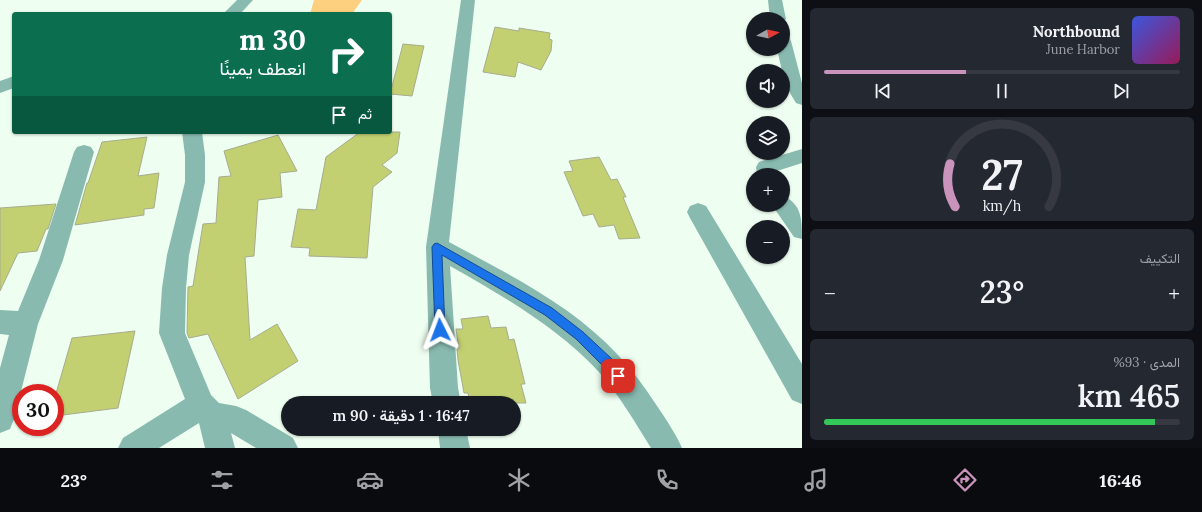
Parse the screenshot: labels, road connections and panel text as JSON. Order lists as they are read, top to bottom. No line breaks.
{"north":"right","page":{"map_buttons":["+","−"],"turn":["30 m","انعطف يمينًا"],"song":["Northbound","June Harbor"],"then":"ثم","tile":["التكييف",["المدى · 93%","465 km"]],"heat":["−","23°","+"],"limit":"30","trip":"16:47 · 1 دقيقة · 90 m","tabs":["16:46","23°"],"gauge":["27","km/h"]}}
